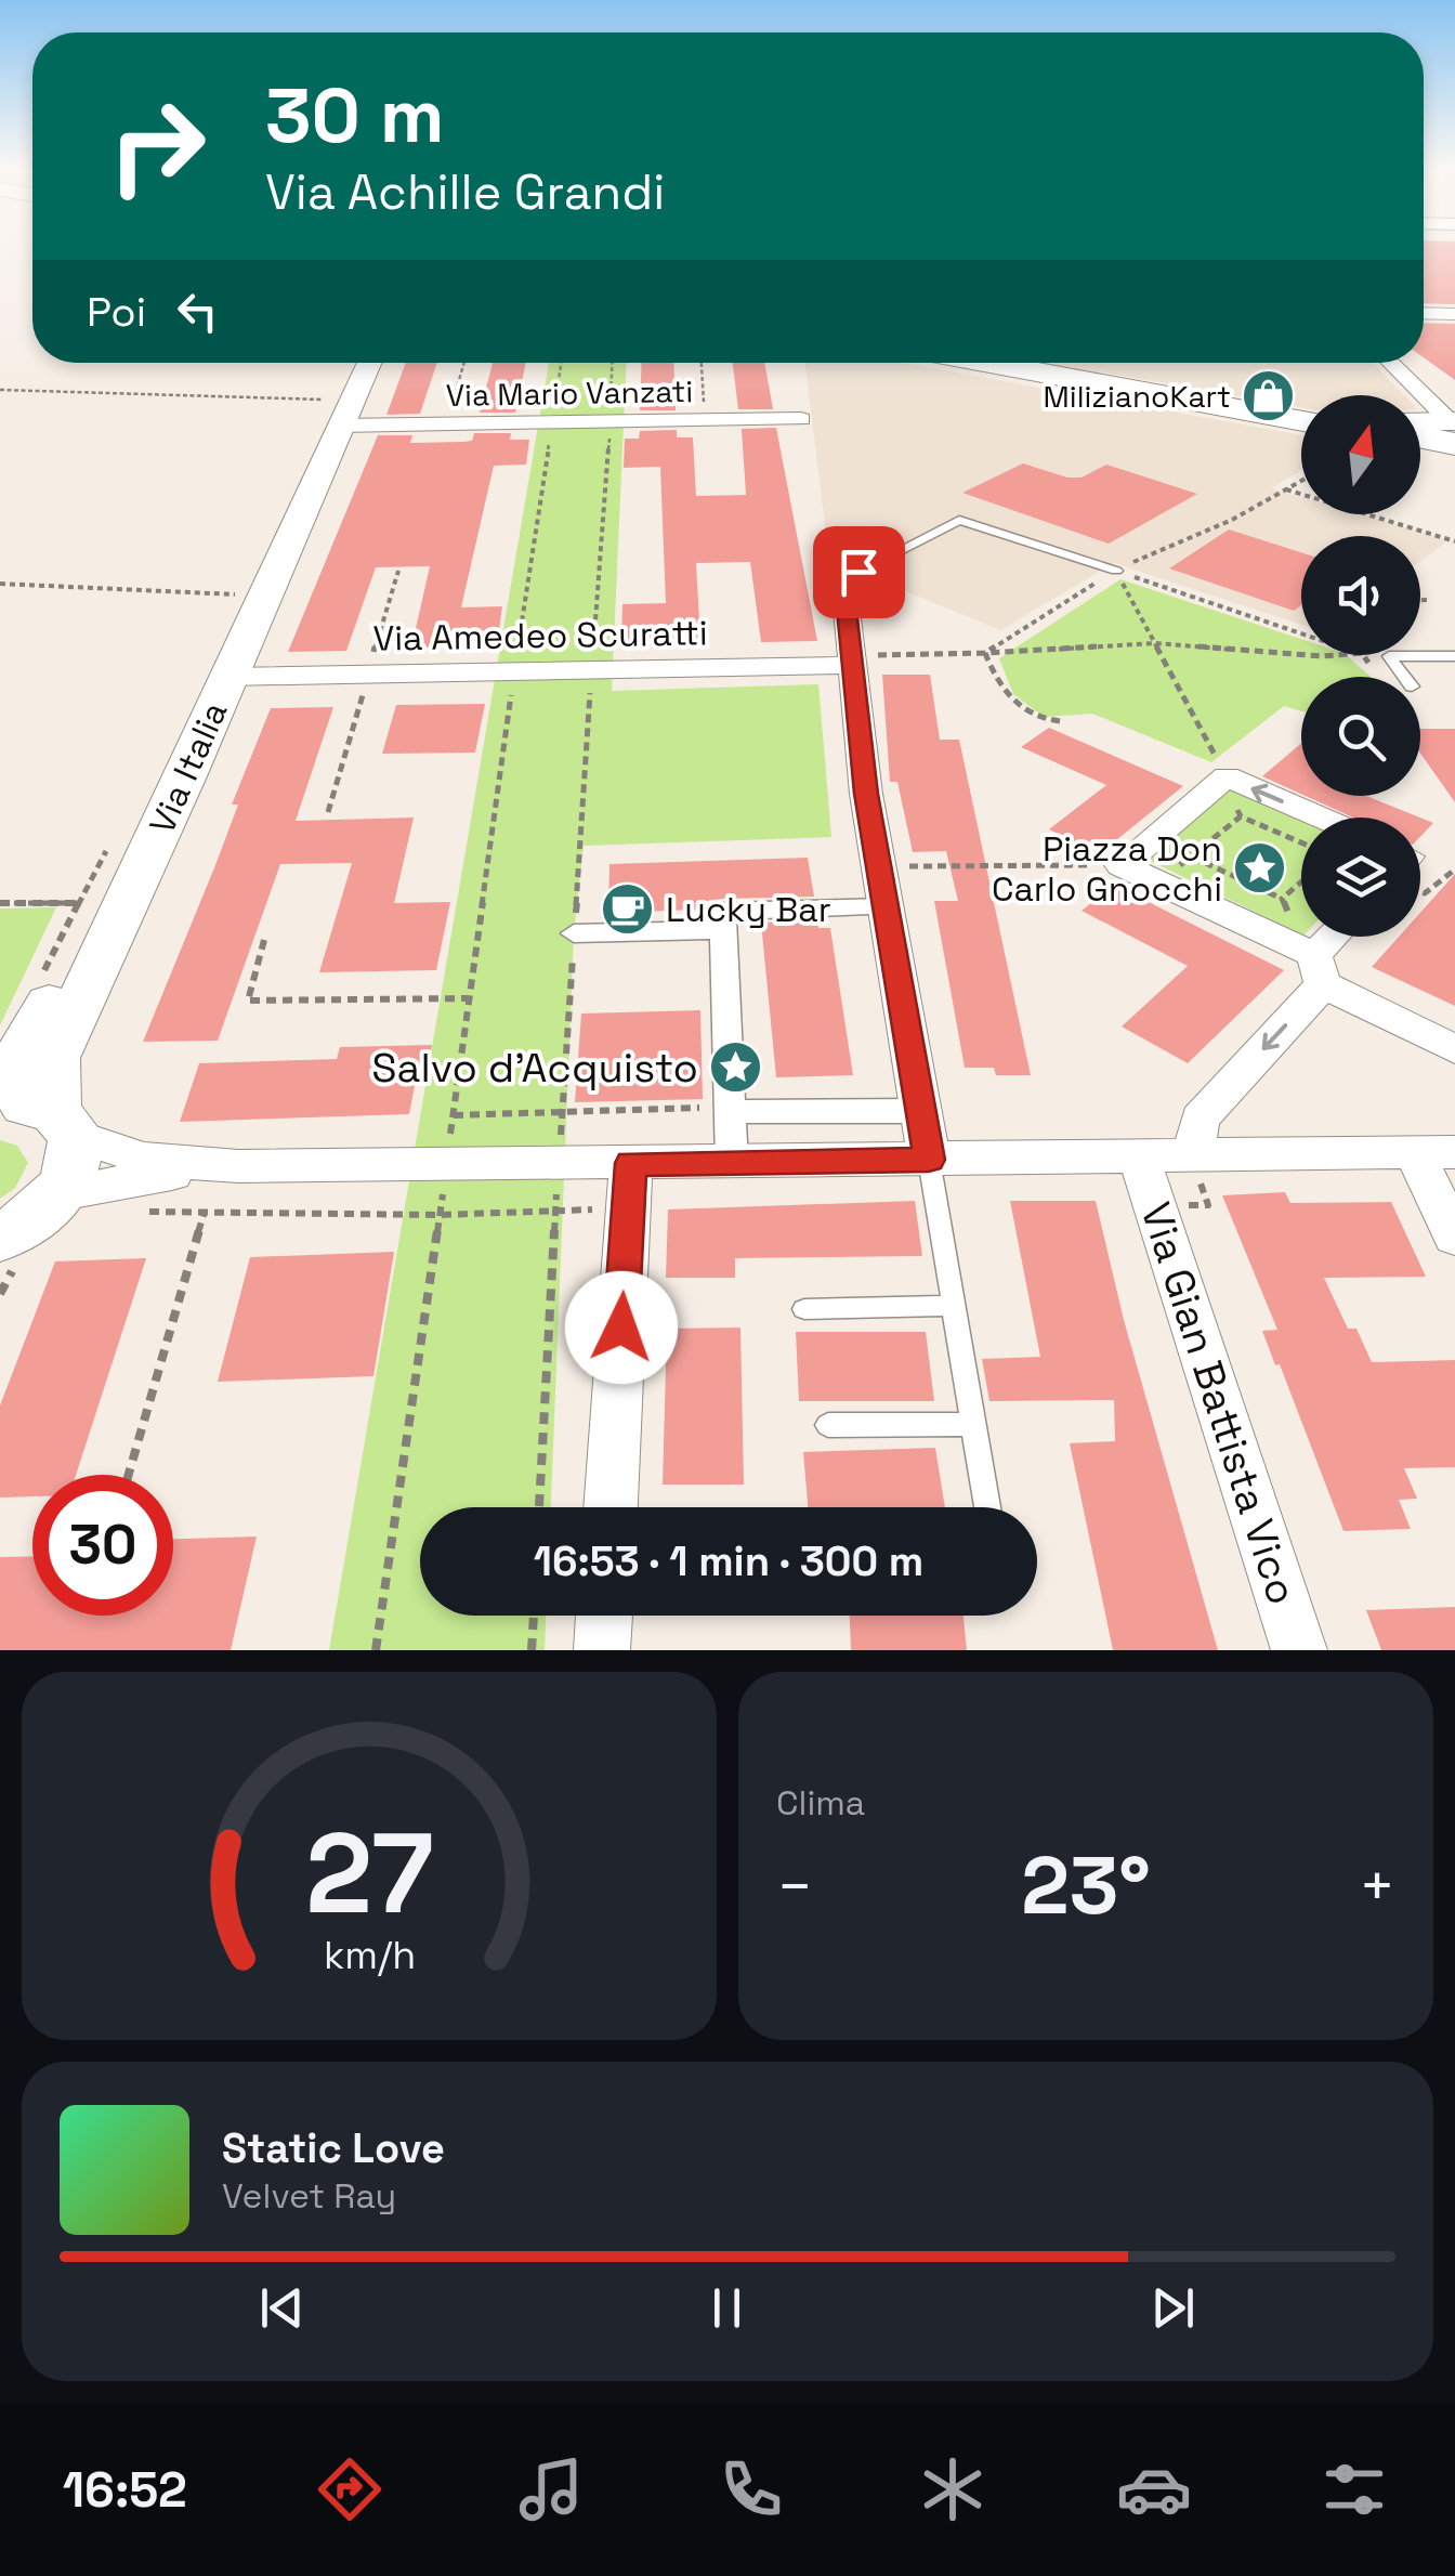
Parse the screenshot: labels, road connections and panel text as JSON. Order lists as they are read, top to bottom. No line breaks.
{"streets":{"street":["Via Mario Vanzati","Via Amedeo Scuratti","Via Italia","Via Gian Battista Vico"]},"crossings":[["Via Mario Vanzati","Via Italia"],["Via Amedeo Scuratti","Via Italia"]],"places":{"shop":["MilizianoKart"],"place":["Piazza Don Carlo Gnocchi","Salvo d'Acquisto"],"cafe":["Lucky Bar"]},"north":"top","page":{"turn":["30 m","Via Achille Grandi"],"then":"Poi","limit":"30","trip":"16:53 · 1 min · 300 m","tile":"Clima","heat":["−","23°","+"],"song":["Static Love","Velvet Ray"],"tabs":"16:52","gauge":["27","km/h"]}}
